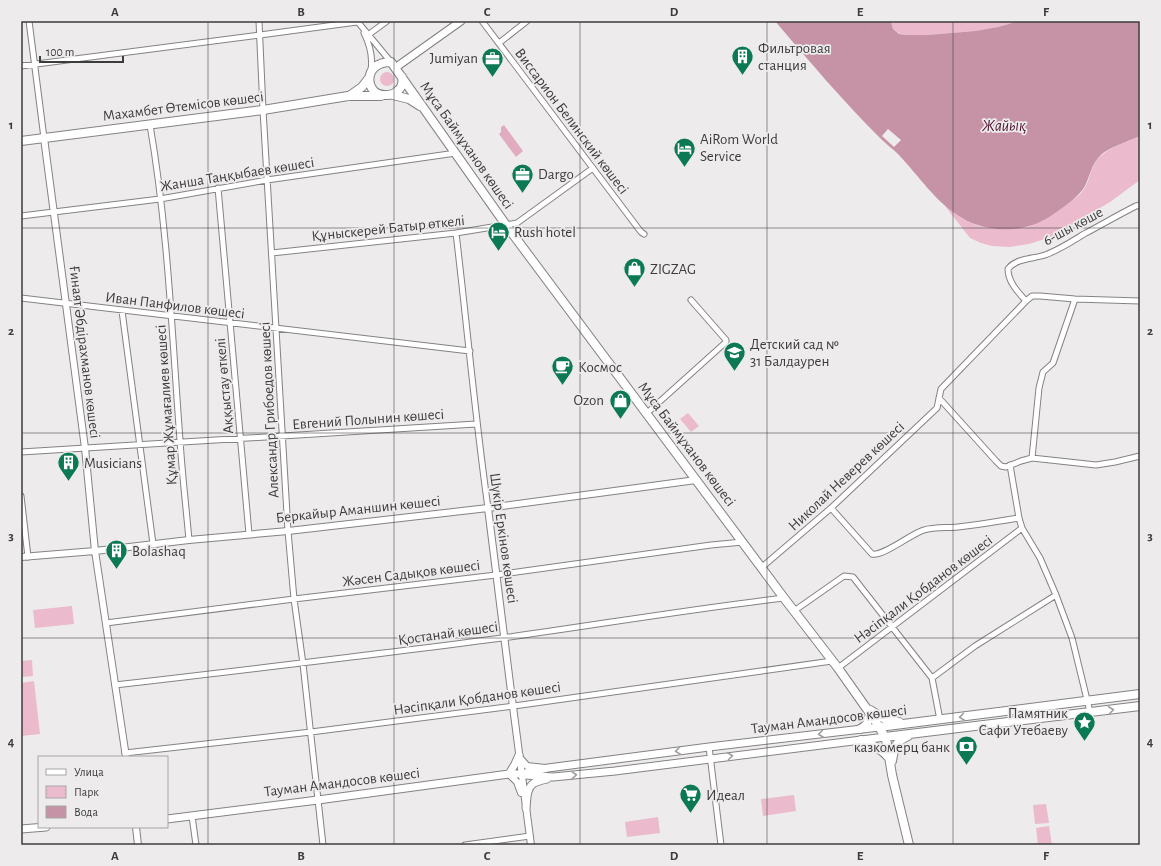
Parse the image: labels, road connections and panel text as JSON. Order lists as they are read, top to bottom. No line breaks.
{"streets":{"main road":["Махамбет Өтемісов көшесі","Мұса Баймұханов көшесі","Тауман Амандосов көшесі"],"street":["Виссарион Белинский көшесі","Жанша Таңқыбаев көшесі","6-шы көше","Құныскерей Батыр өткелі","Иван Панфилов көшесі","Ғинаят Әбдірахманов көшесі","Аққыстау өткелі","Құмар Жұмағалиев көшесі","Александр Грибоедов көшесі","Евгений Полынин көшесі","Николай Неверев көшесі","Беркайыр Аманшин көшесі","Шүкір Еркінов көшесі","Жәсен Садықов көшесі","Нәсіпқали Қобданов көшесі","Қостанай көшесі"]},"crossings":[["Махамбет Өтемісов көшесі","Мұса Баймұханов көшесі"],["Махамбет Өтемісов көшесі","Ғинаят Әбдірахманов көшесі"],["Махамбет Өтемісов көшесі","Құмар Жұмағалиев көшесі"],["Махамбет Өтемісов көшесі","Александр Грибоедов көшесі"],["Виссарион Белинский көшесі","Құныскерей Батыр өткелі"],["Мұса Баймұханов көшесі","Жанша Таңқыбаев көшесі"],["Мұса Баймұханов көшесі","Құныскерей Батыр өткелі"],["Мұса Баймұханов көшесі","Николай Неверев көшесі"],["Мұса Баймұханов көшесі","Беркайыр Аманшин көшесі"],["Мұса Баймұханов көшесі","Жәсен Садықов көшесі"],["Мұса Баймұханов көшесі","Нәсіпқали Қобданов көшесі"],["Мұса Баймұханов көшесі","Қостанай көшесі"],["Мұса Баймұханов көшесі","Тауман Амандосов көшесі"],["Жанша Таңқыбаев көшесі","Ғинаят Әбдірахманов көшесі"],["Жанша Таңқыбаев көшесі","Аққыстау өткелі"],["Жанша Таңқыбаев көшесі","Құмар Жұмағалиев көшесі"],["Жанша Таңқыбаев көшесі","Александр Грибоедов көшесі"],["6-шы көше","Николай Неверев көшесі"],["Құныскерей Батыр өткелі","Александр Грибоедов көшесі"],["Құныскерей Батыр өткелі","Шүкір Еркінов көшесі"],["Иван Панфилов көшесі","Ғинаят Әбдірахманов көшесі"],["Иван Панфилов көшесі","Аққыстау өткелі"],["Иван Панфилов көшесі","Құмар Жұмағалиев көшесі"],["Иван Панфилов көшесі","Александр Грибоедов көшесі"],["Иван Панфилов көшесі","Шүкір Еркінов көшесі"],["Ғинаят Әбдірахманов көшесі","Евгений Полынин көшесі"],["Ғинаят Әбдірахманов көшесі","Беркайыр Аманшин көшесі"],["Ғинаят Әбдірахманов көшесі","Жәсен Садықов көшесі"],["Ғинаят Әбдірахманов көшесі","Нәсіпқали Қобданов көшесі"],["Ғинаят Әбдірахманов көшесі","Қостанай көшесі"],["Аққыстау өткелі","Евгений Полынин көшесі"],["Аққыстау өткелі","Беркайыр Аманшин көшесі"],["Құмар Жұмағалиев көшесі","Евгений Полынин көшесі"],["Құмар Жұмағалиев көшесі","Беркайыр Аманшин көшесі"],["Александр Грибоедов көшесі","Евгений Полынин көшесі"],["Александр Грибоедов көшесі","Беркайыр Аманшин көшесі"],["Александр Грибоедов көшесі","Жәсен Садықов көшесі"],["Александр Грибоедов көшесі","Нәсіпқали Қобданов көшесі"],["Александр Грибоедов көшесі","Қостанай көшесі"],["Александр Грибоедов көшесі","Тауман Амандосов көшесі"],["Евгений Полынин көшесі","Шүкір Еркінов көшесі"],["Беркайыр Аманшин көшесі","Шүкір Еркінов көшесі"],["Шүкір Еркінов көшесі","Жәсен Садықов көшесі"],["Шүкір Еркінов көшесі","Нәсіпқали Қобданов көшесі"],["Шүкір Еркінов көшесі","Қостанай көшесі"],["Шүкір Еркінов көшесі","Тауман Амандосов көшесі"]],"water":["Жайық"],"places":{"building":["Фильтровая станция","Musicians","Bolashaq"],"office":["Jumiyan","Dargo"],"hotel":["AiRom World Service","Rush hotel"],"shop":["ZIGZAG","Ozon"],"school or university":["Детский сад № 31 Балдаурен"],"cafe":["Космос"],"place":["Памятник Сафи Утебаеву"],"bank":["казкомерц банк"],"supermarket":["Идеал"]},"legend":["Улица","Парк","Вода"],"scale_bar":"100 m","grid":{"columns":["A","B","C","D","E","F"],"rows":["1","2","3","4"]}}
